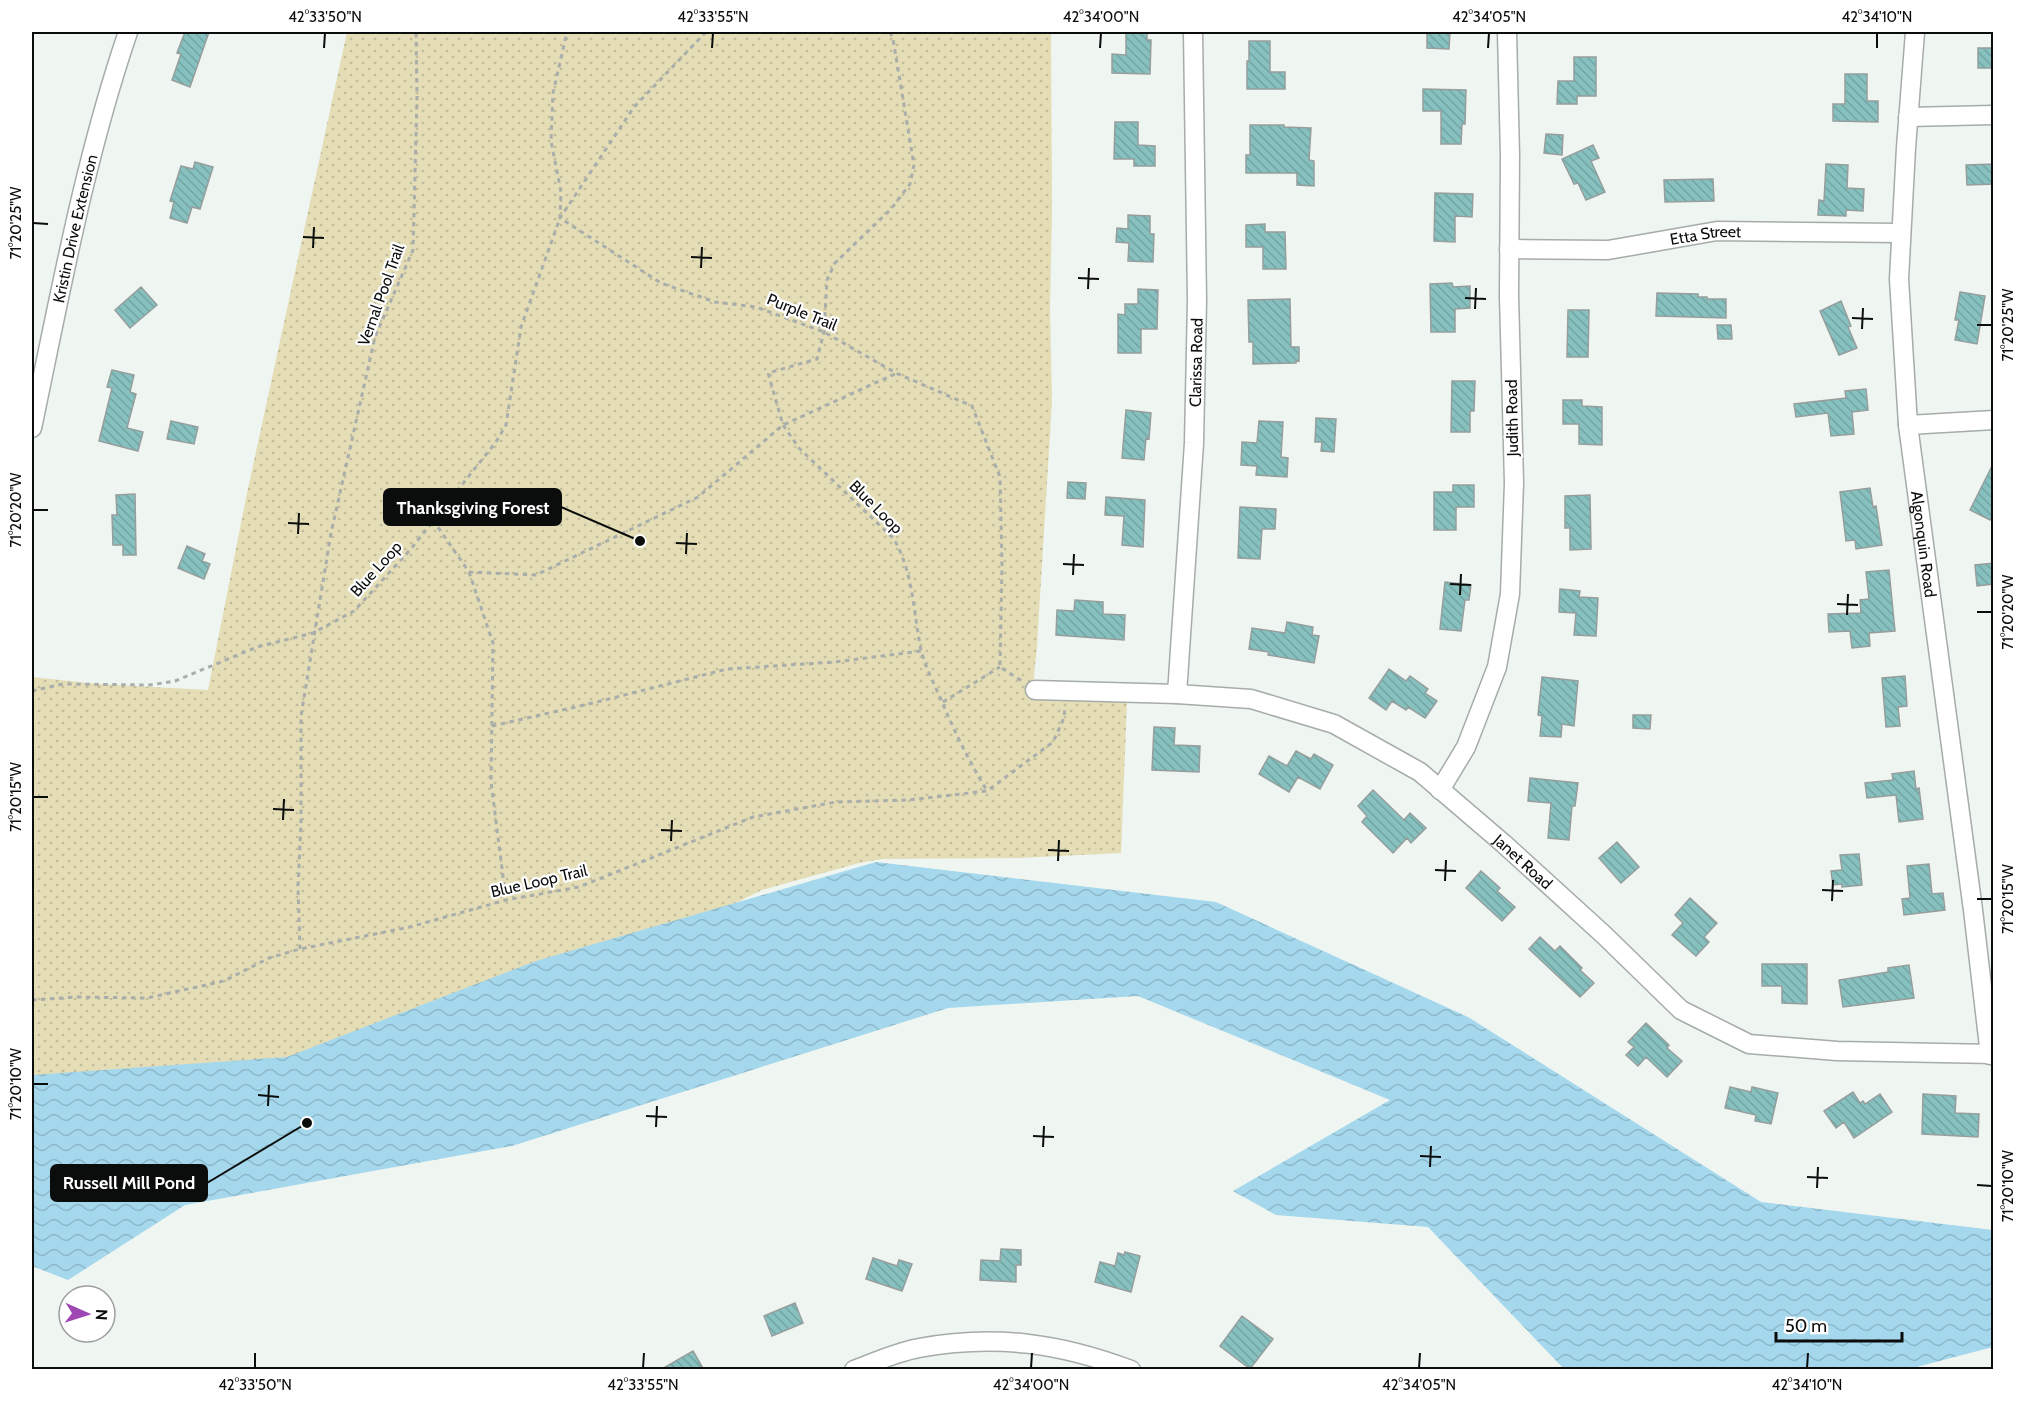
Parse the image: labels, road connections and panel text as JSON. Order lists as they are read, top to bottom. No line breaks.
{"streets":{"street":["Kristin Drive Extension","Etta Street","Clarissa Road","Judith Road","Algonquin Road","Janet Road"],"path":["Vernal Pool Trail","Purple Trail","Blue Loop","Blue Loop Trail"]},"crossings":[["Etta Street","Judith Road"],["Etta Street","Algonquin Road"],["Vernal Pool Trail","Blue Loop"],["Vernal Pool Trail","Blue Loop Trail"],["Purple Trail","Blue Loop"],["Clarissa Road","Janet Road"],["Judith Road","Janet Road"],["Blue Loop","Blue Loop Trail"],["Algonquin Road","Janet Road"]],"places":["Thanksgiving Forest","Russell Mill Pond"],"scale_bar":"50 m","north":"right","coordinates":["42°33'50\"N","42°33'55\"N","42°34'00\"N","42°34'05\"N","42°34'10\"N","71°20'25\"W","71°20'20\"W","71°20'15\"W","71°20'10\"W"]}
